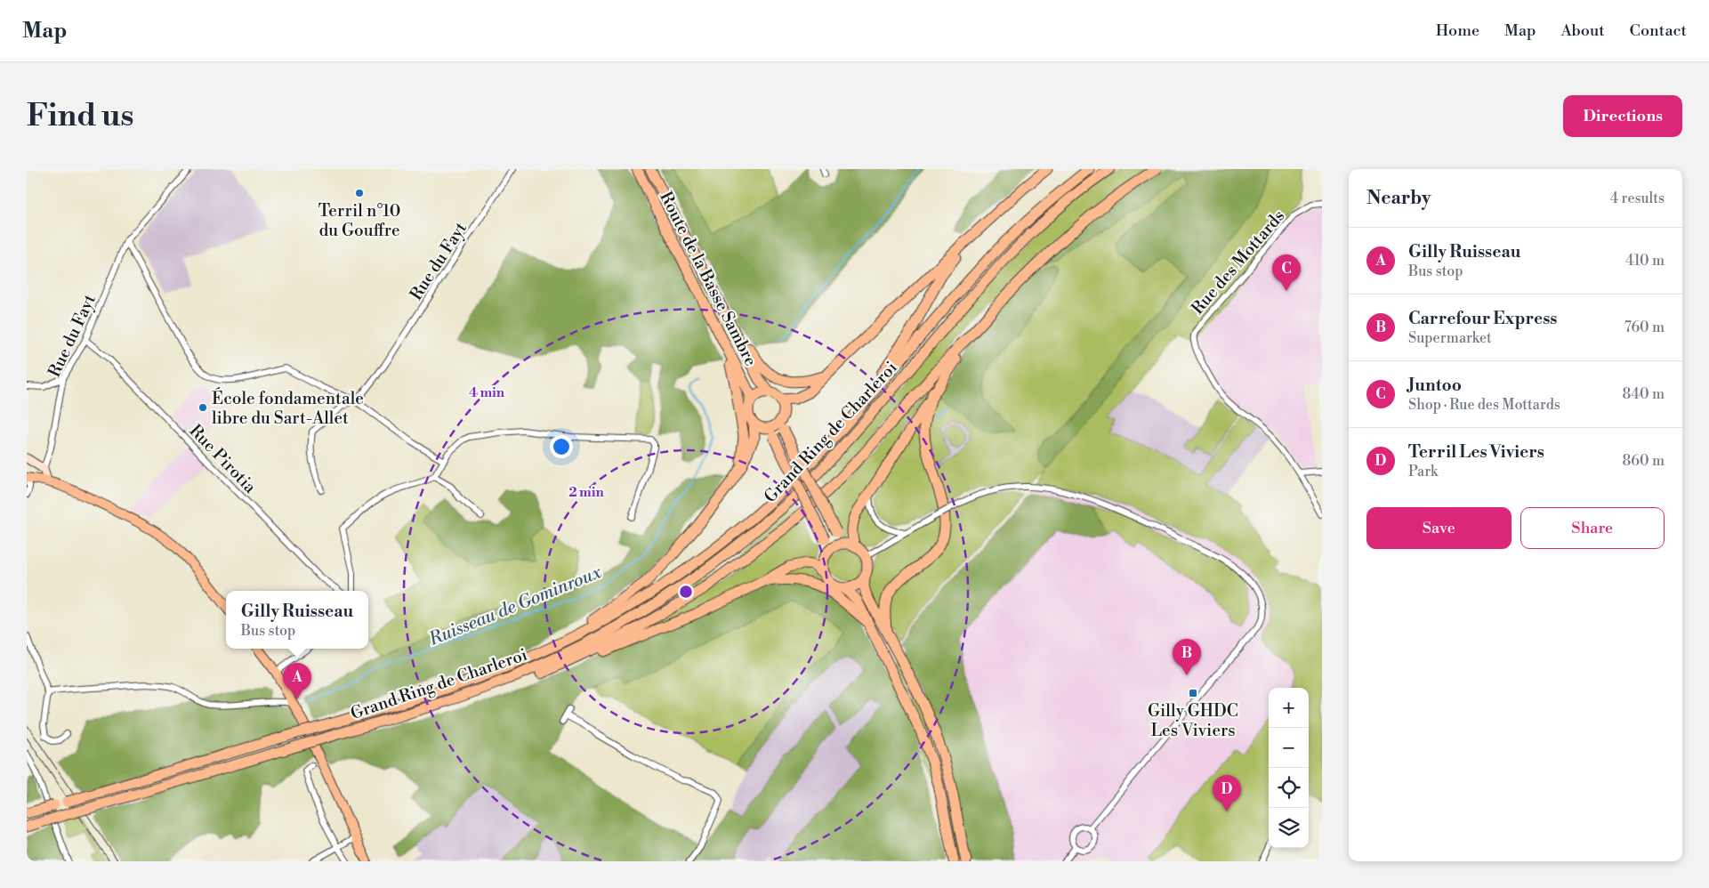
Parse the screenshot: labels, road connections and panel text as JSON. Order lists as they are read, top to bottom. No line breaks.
{"streets":{"highway":["Route de la Basse Sambre","Grand Ring de Charleroi"],"street":["Rue du Fayt","Rue des Mottards","Rue Pirotia"]},"crossings":[["Rue du Fayt","Rue Pirotia"]],"water":["Ruisseau de Gominroux"],"places":{"other":["Terril n°10 du Gouffre","École fondamentale libre du Sart-Allet"],"transit":["Gilly GHDC Les Viviers"]},"page":{"header":"Map","nav":["Home","Map","About","Contact"],"buttons":["Directions",["Save","Share"]],"title":"Find us","heading":["Nearby","4 results"],"list":[{"mark":"A","name":"Gilly Ruisseau","note":"Bus stop","value":"410 m"},{"mark":"B","name":"Carrefour Express","note":"Supermarket","value":"760 m"},{"mark":"C","name":"Juntoo","note":"Shop · Rue des Mottards","value":"840 m"},{"mark":"D","name":"Terril Les Viviers","note":"Park","value":"860 m"}],"pins":["C","B","A","D"],"popup":["Gilly Ruisseau","Bus stop"],"map_buttons":["+","−"]},"rings":["4 min","2 min"]}
